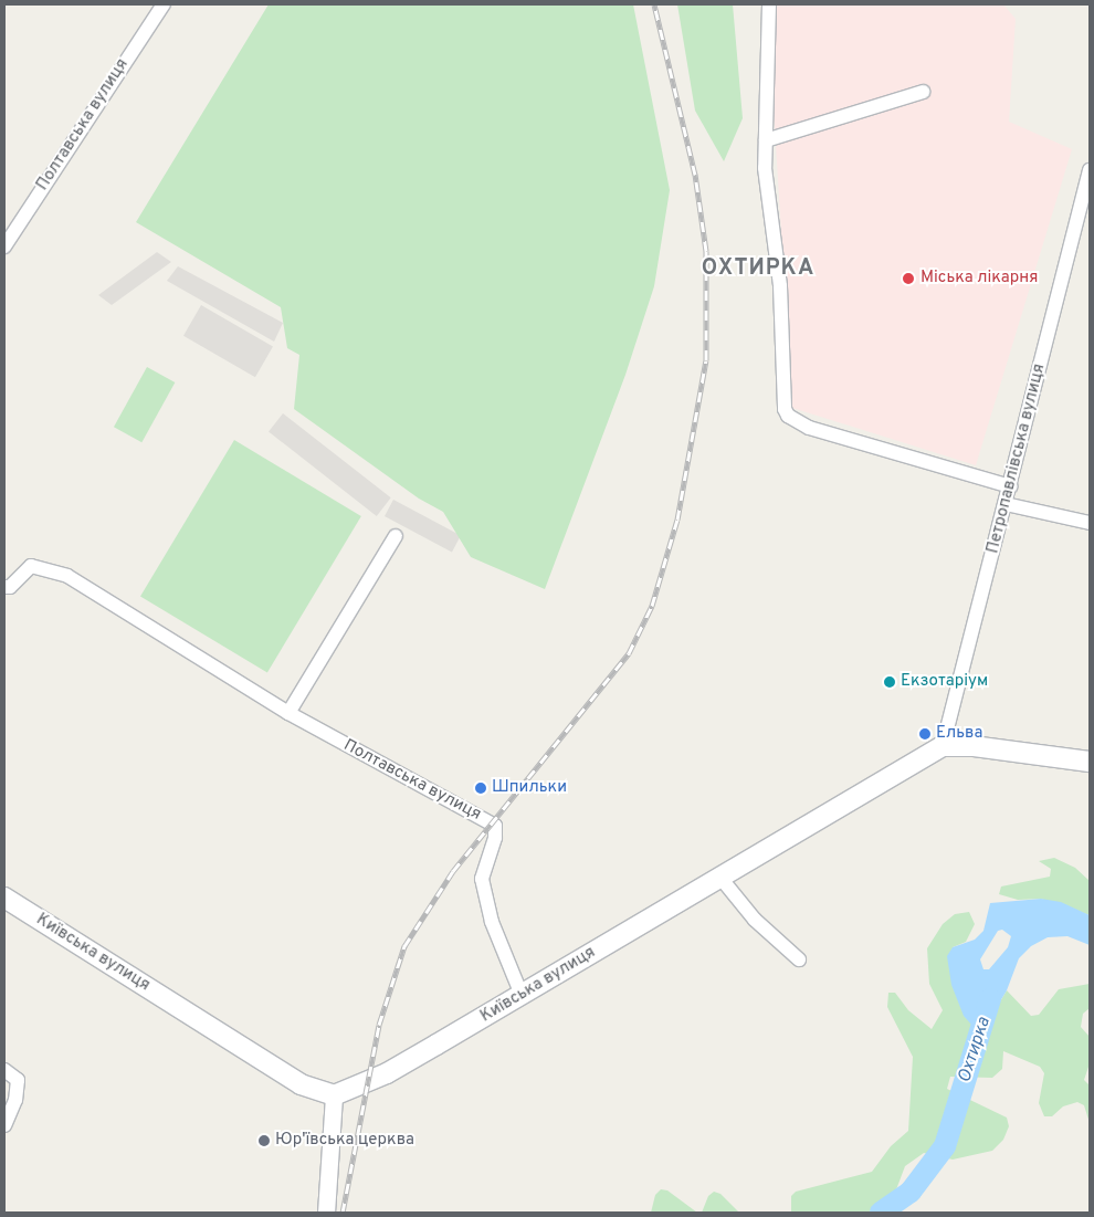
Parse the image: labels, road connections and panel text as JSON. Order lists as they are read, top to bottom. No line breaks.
{"streets":{"main road":["Київська вулиця"],"street":["Полтавська вулиця","Петропавлівська вулиця"]},"crossings":[["Полтавська вулиця","Київська вулиця"],["Петропавлівська вулиця","Київська вулиця"]],"districts":["ОХТИРКА"],"water":["Охтирка"],"places":["Міська лікарня","Екзотаріум","Ельва","Шпильки","Юр'ївська церква"]}
